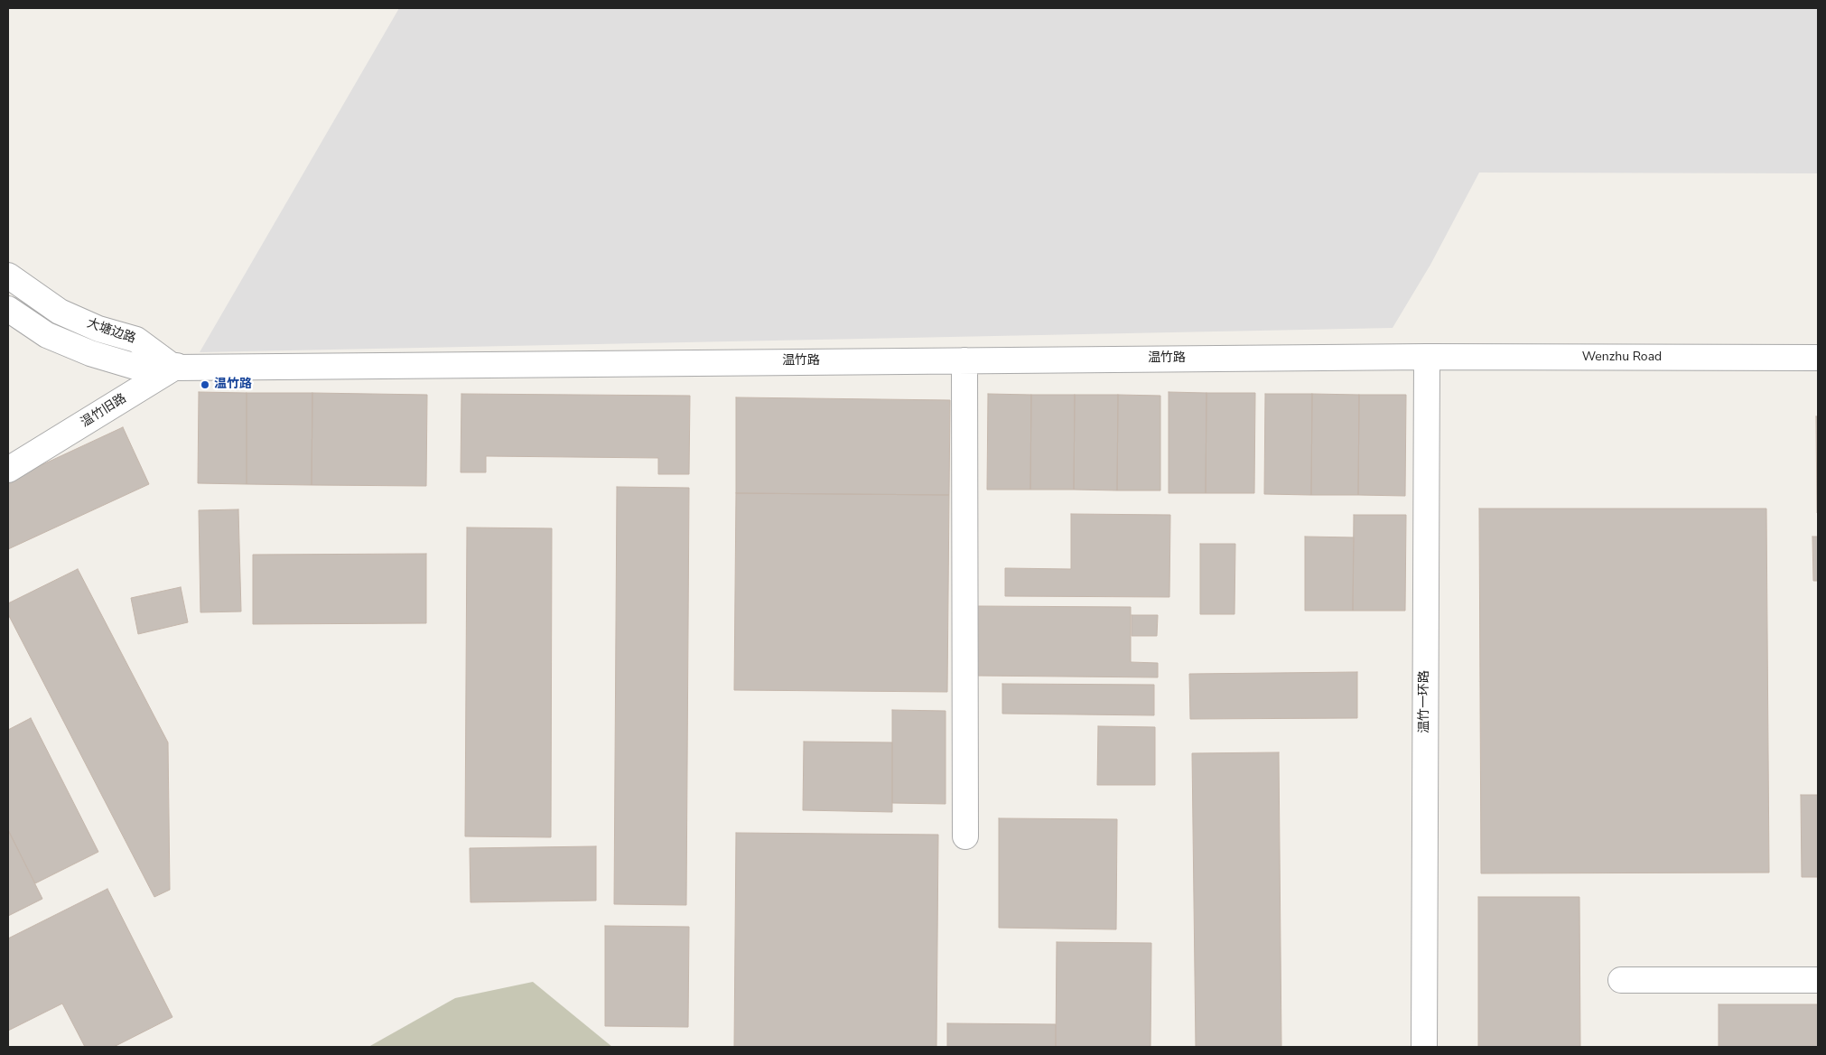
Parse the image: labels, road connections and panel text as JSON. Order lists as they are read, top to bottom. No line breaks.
{"streets":{"street":["大塘边路","Wenzhu Road","温竹路","温竹旧路","温竹一环路"]},"crossings":[["大塘边路","温竹路"],["大塘边路","温竹旧路"],["Wenzhu Road","温竹路"],["Wenzhu Road","温竹一环路"],["温竹路","温竹旧路"],["温竹路","温竹一环路"]],"places":["温竹路"]}
